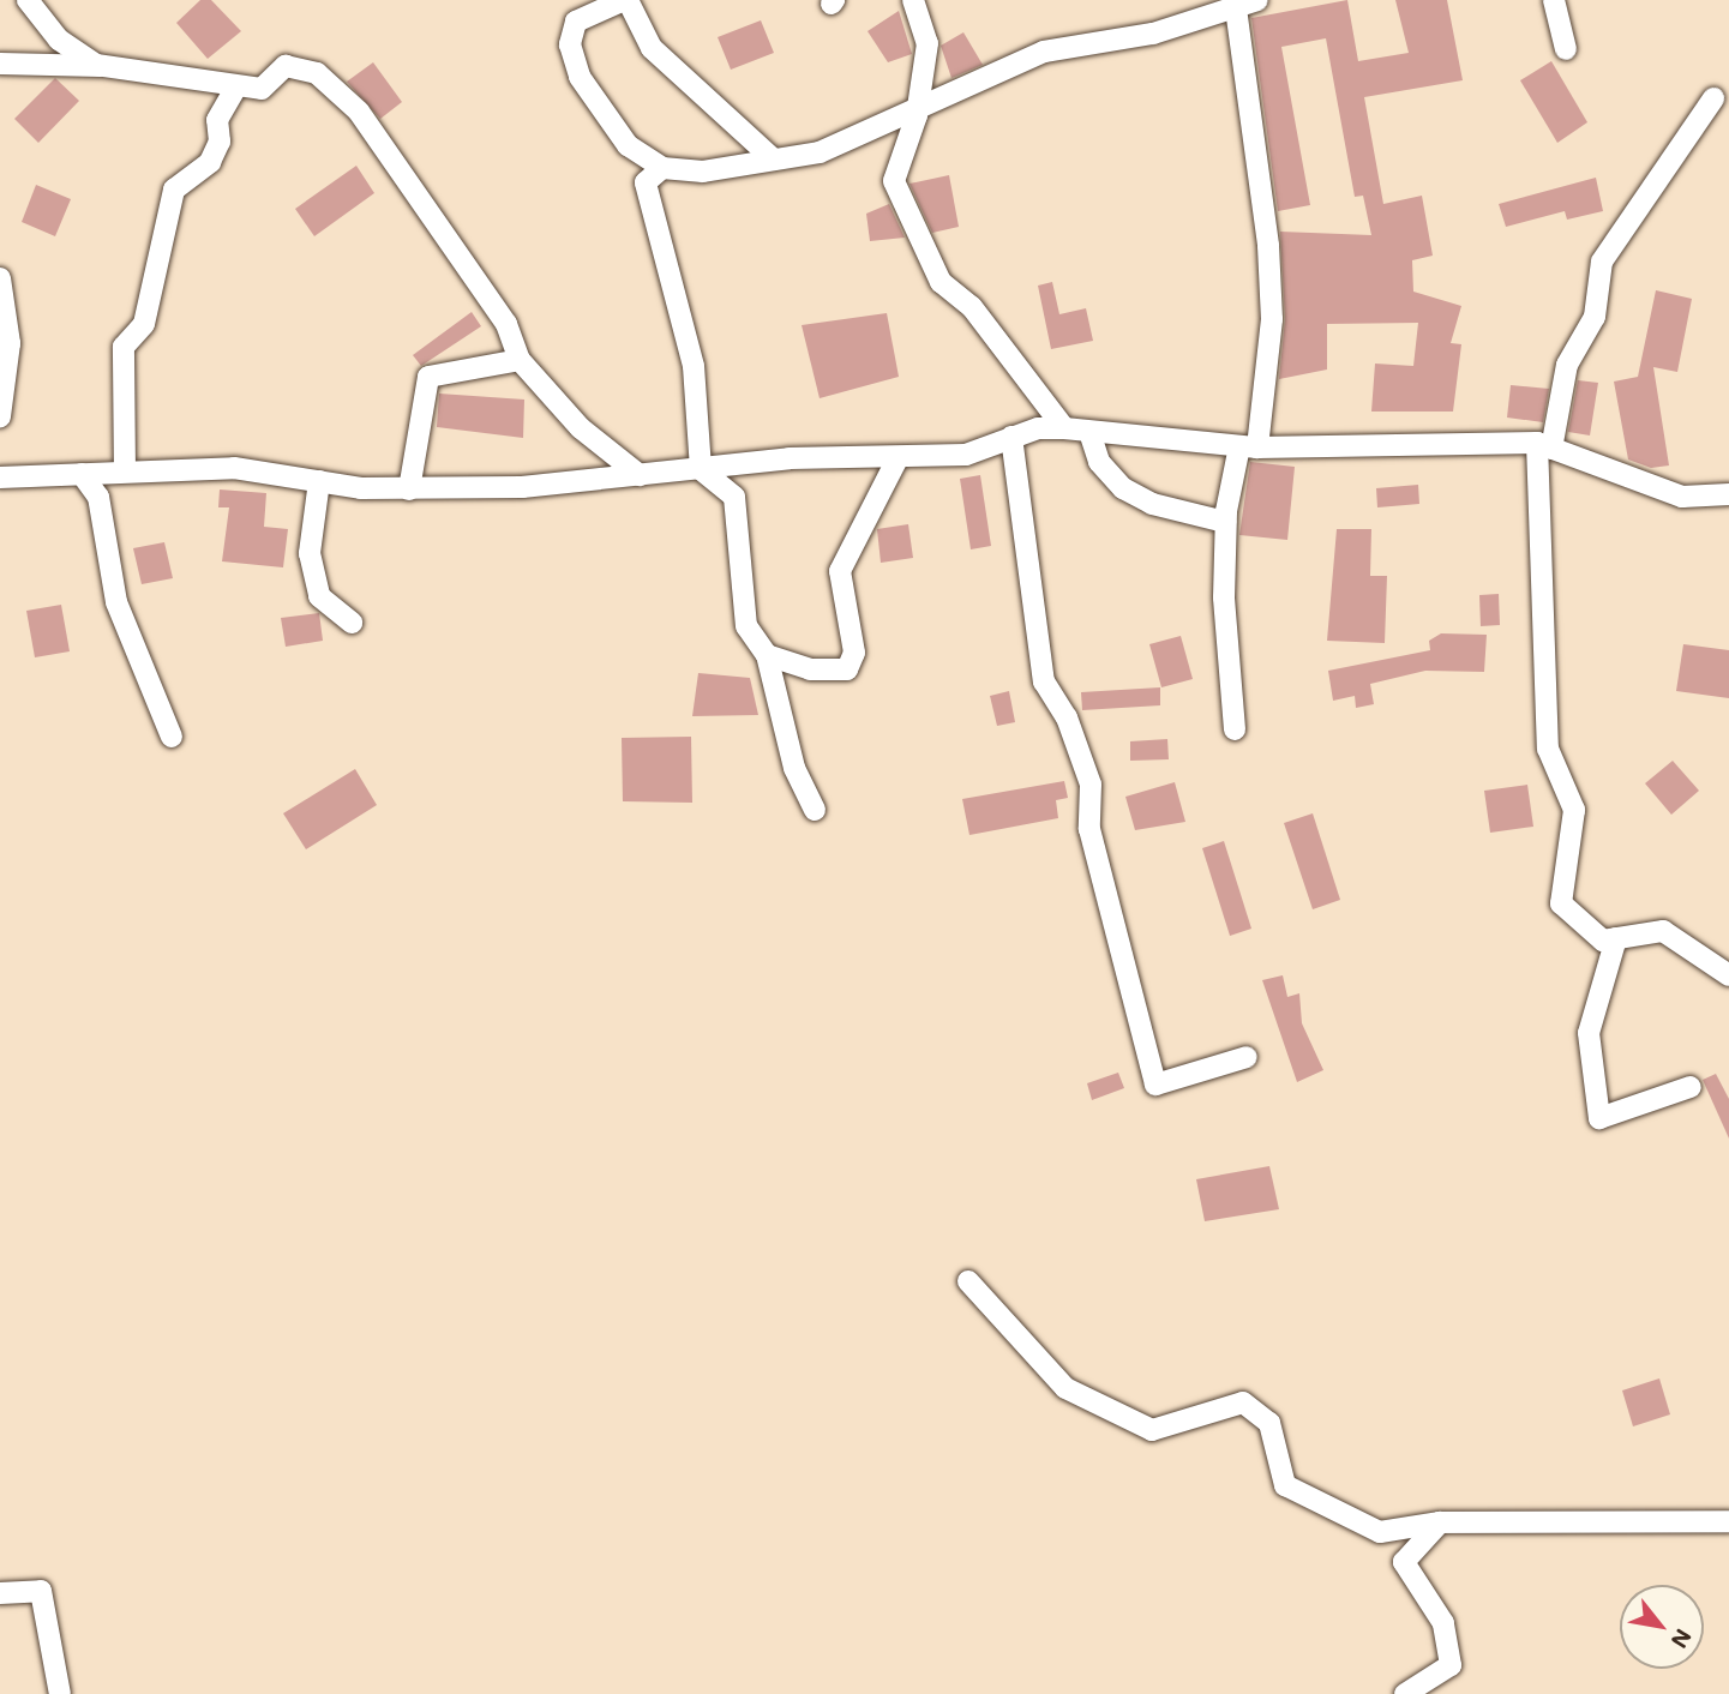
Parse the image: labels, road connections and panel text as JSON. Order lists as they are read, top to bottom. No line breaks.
{"north":"bottom right"}
